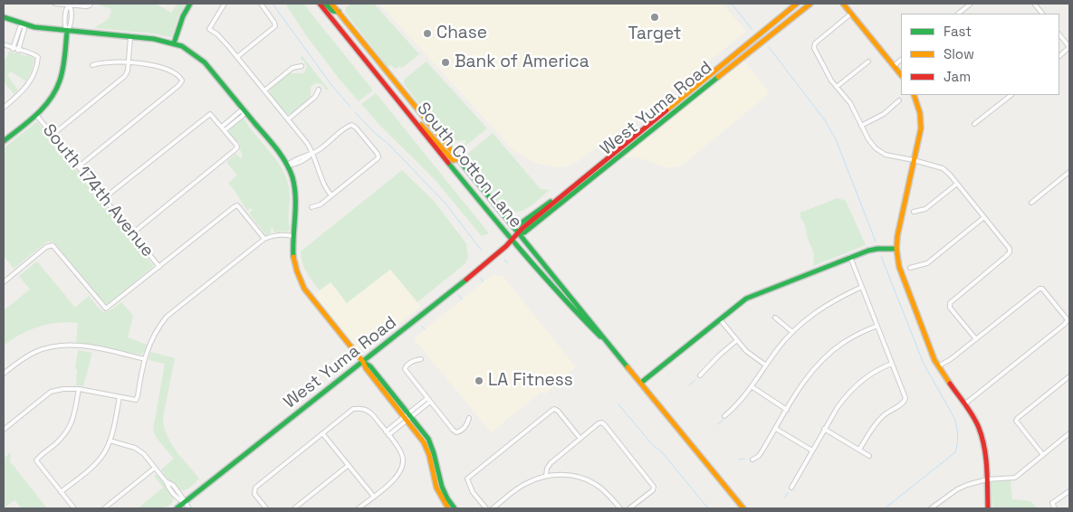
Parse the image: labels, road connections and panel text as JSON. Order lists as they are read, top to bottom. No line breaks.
{"streets":{"main road":["West Yuma Road","South Cotton Lane"],"street":["South 174th Avenue"]},"crossings":[["West Yuma Road","South Cotton Lane"]],"places":["Target","Chase","Bank of America","LA Fitness"],"legend":["Fast","Slow","Jam"]}
